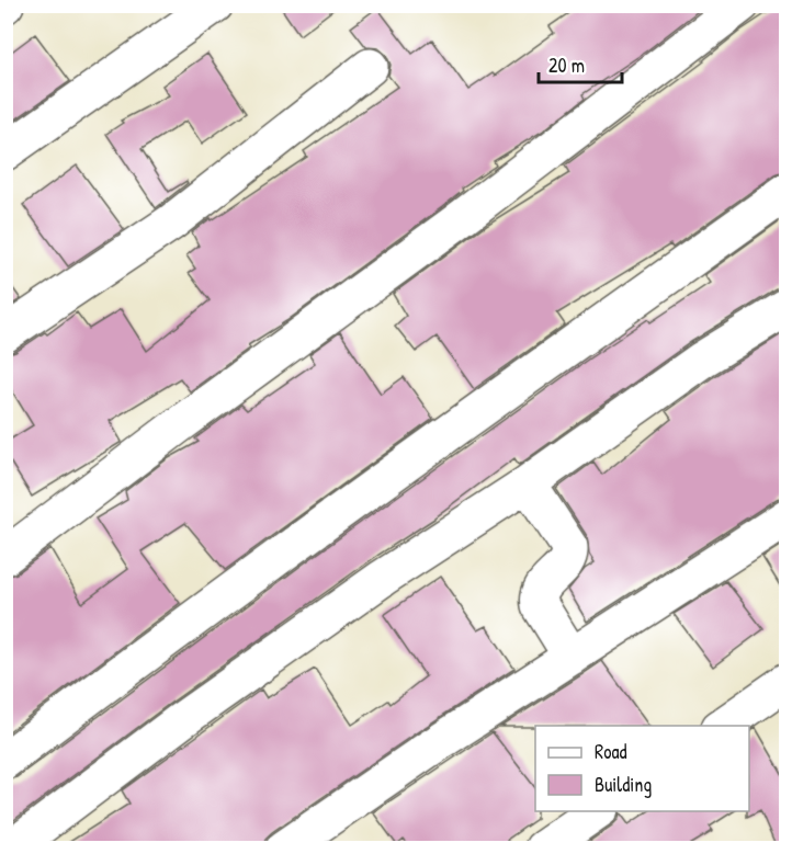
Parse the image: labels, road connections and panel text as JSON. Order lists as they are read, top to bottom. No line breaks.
{"legend":["Road","Building"],"scale_bar":"20 m"}
